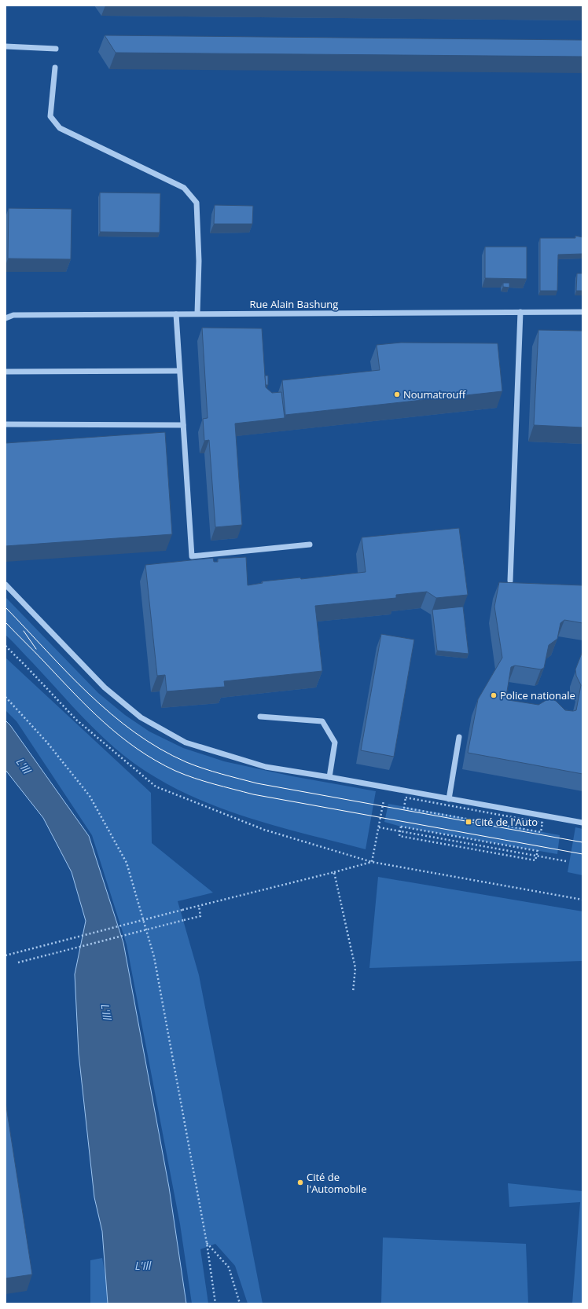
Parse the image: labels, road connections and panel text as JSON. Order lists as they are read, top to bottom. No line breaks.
{"streets":{"street":["Rue Alain Bashung"]},"water":["L'Ill"],"places":{"other":["Noumatrouff","Police nationale","Cité de l'Automobile"],"transit":["Cité de l'Auto"]}}
